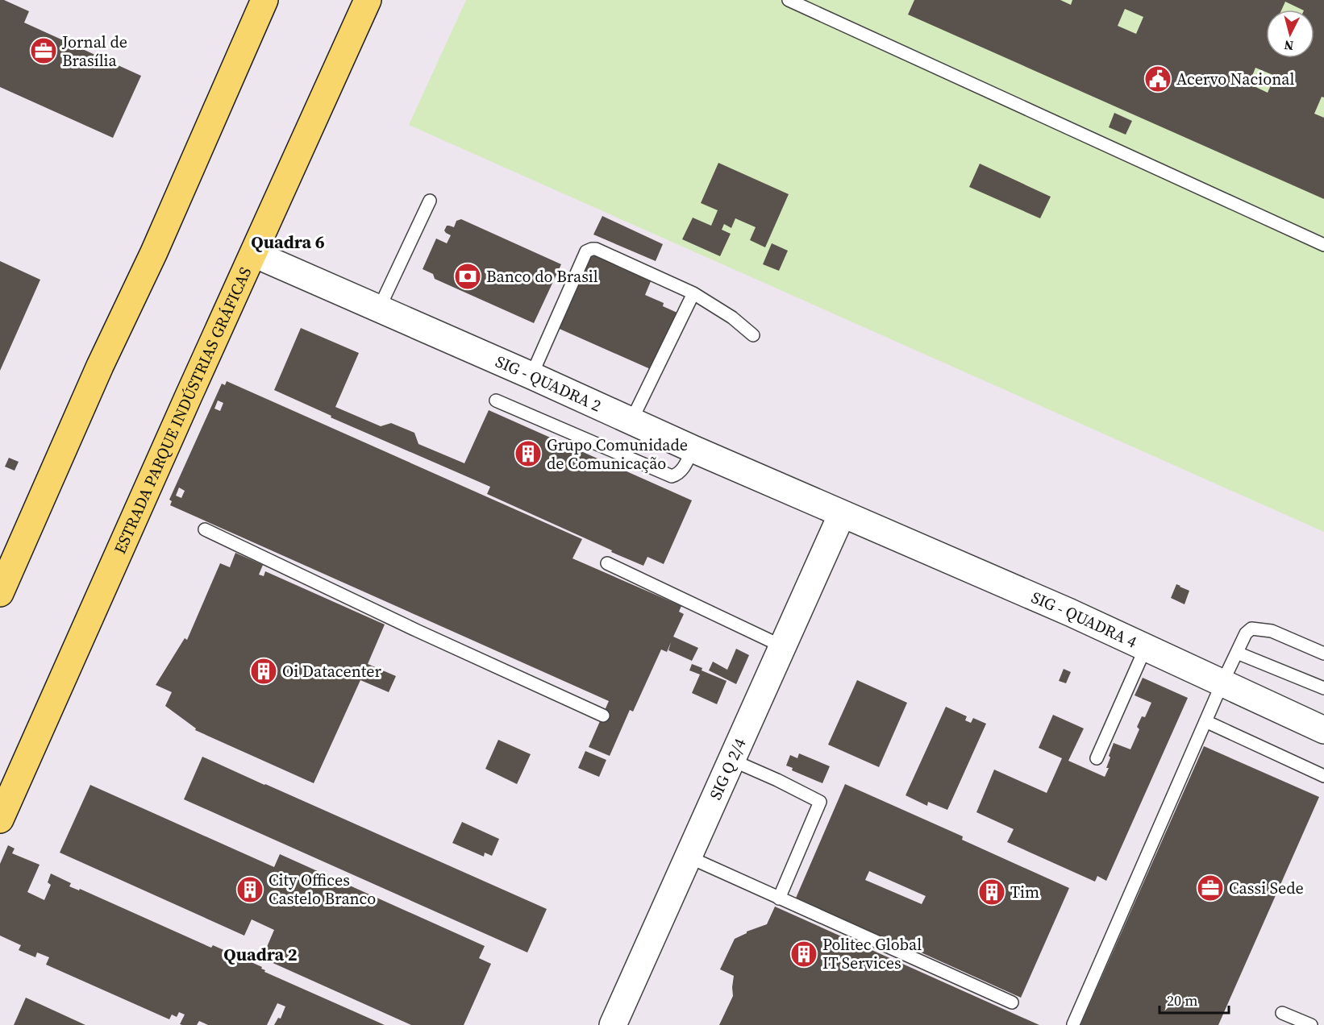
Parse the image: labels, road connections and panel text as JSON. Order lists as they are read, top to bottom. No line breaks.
{"streets":{"main road":["ESTRADA PARQUE INDÚSTRIAS GRÁFICAS"],"street":["SIG - QUADRA 2","SIG - QUADRA 4","SIG Q 2/4"]},"crossings":[["SIG - QUADRA 2","ESTRADA PARQUE INDÚSTRIAS GRÁFICAS"],["SIG - QUADRA 2","SIG - QUADRA 4"],["SIG - QUADRA 2","SIG Q 2/4"],["SIG - QUADRA 4","SIG Q 2/4"]],"districts":["Quadra 6","Quadra 2"],"places":{"office":["Jornal de Brasília","Cassi Sede"],"public building":["Acervo Nacional"],"bank":["Banco do Brasil"],"building":["Grupo Comunidade de Comunicação","Oi Datacenter","City Offices Castelo Branco","Tim","Politec Global IT Services"]},"scale_bar":"20 m","north":"bottom"}
